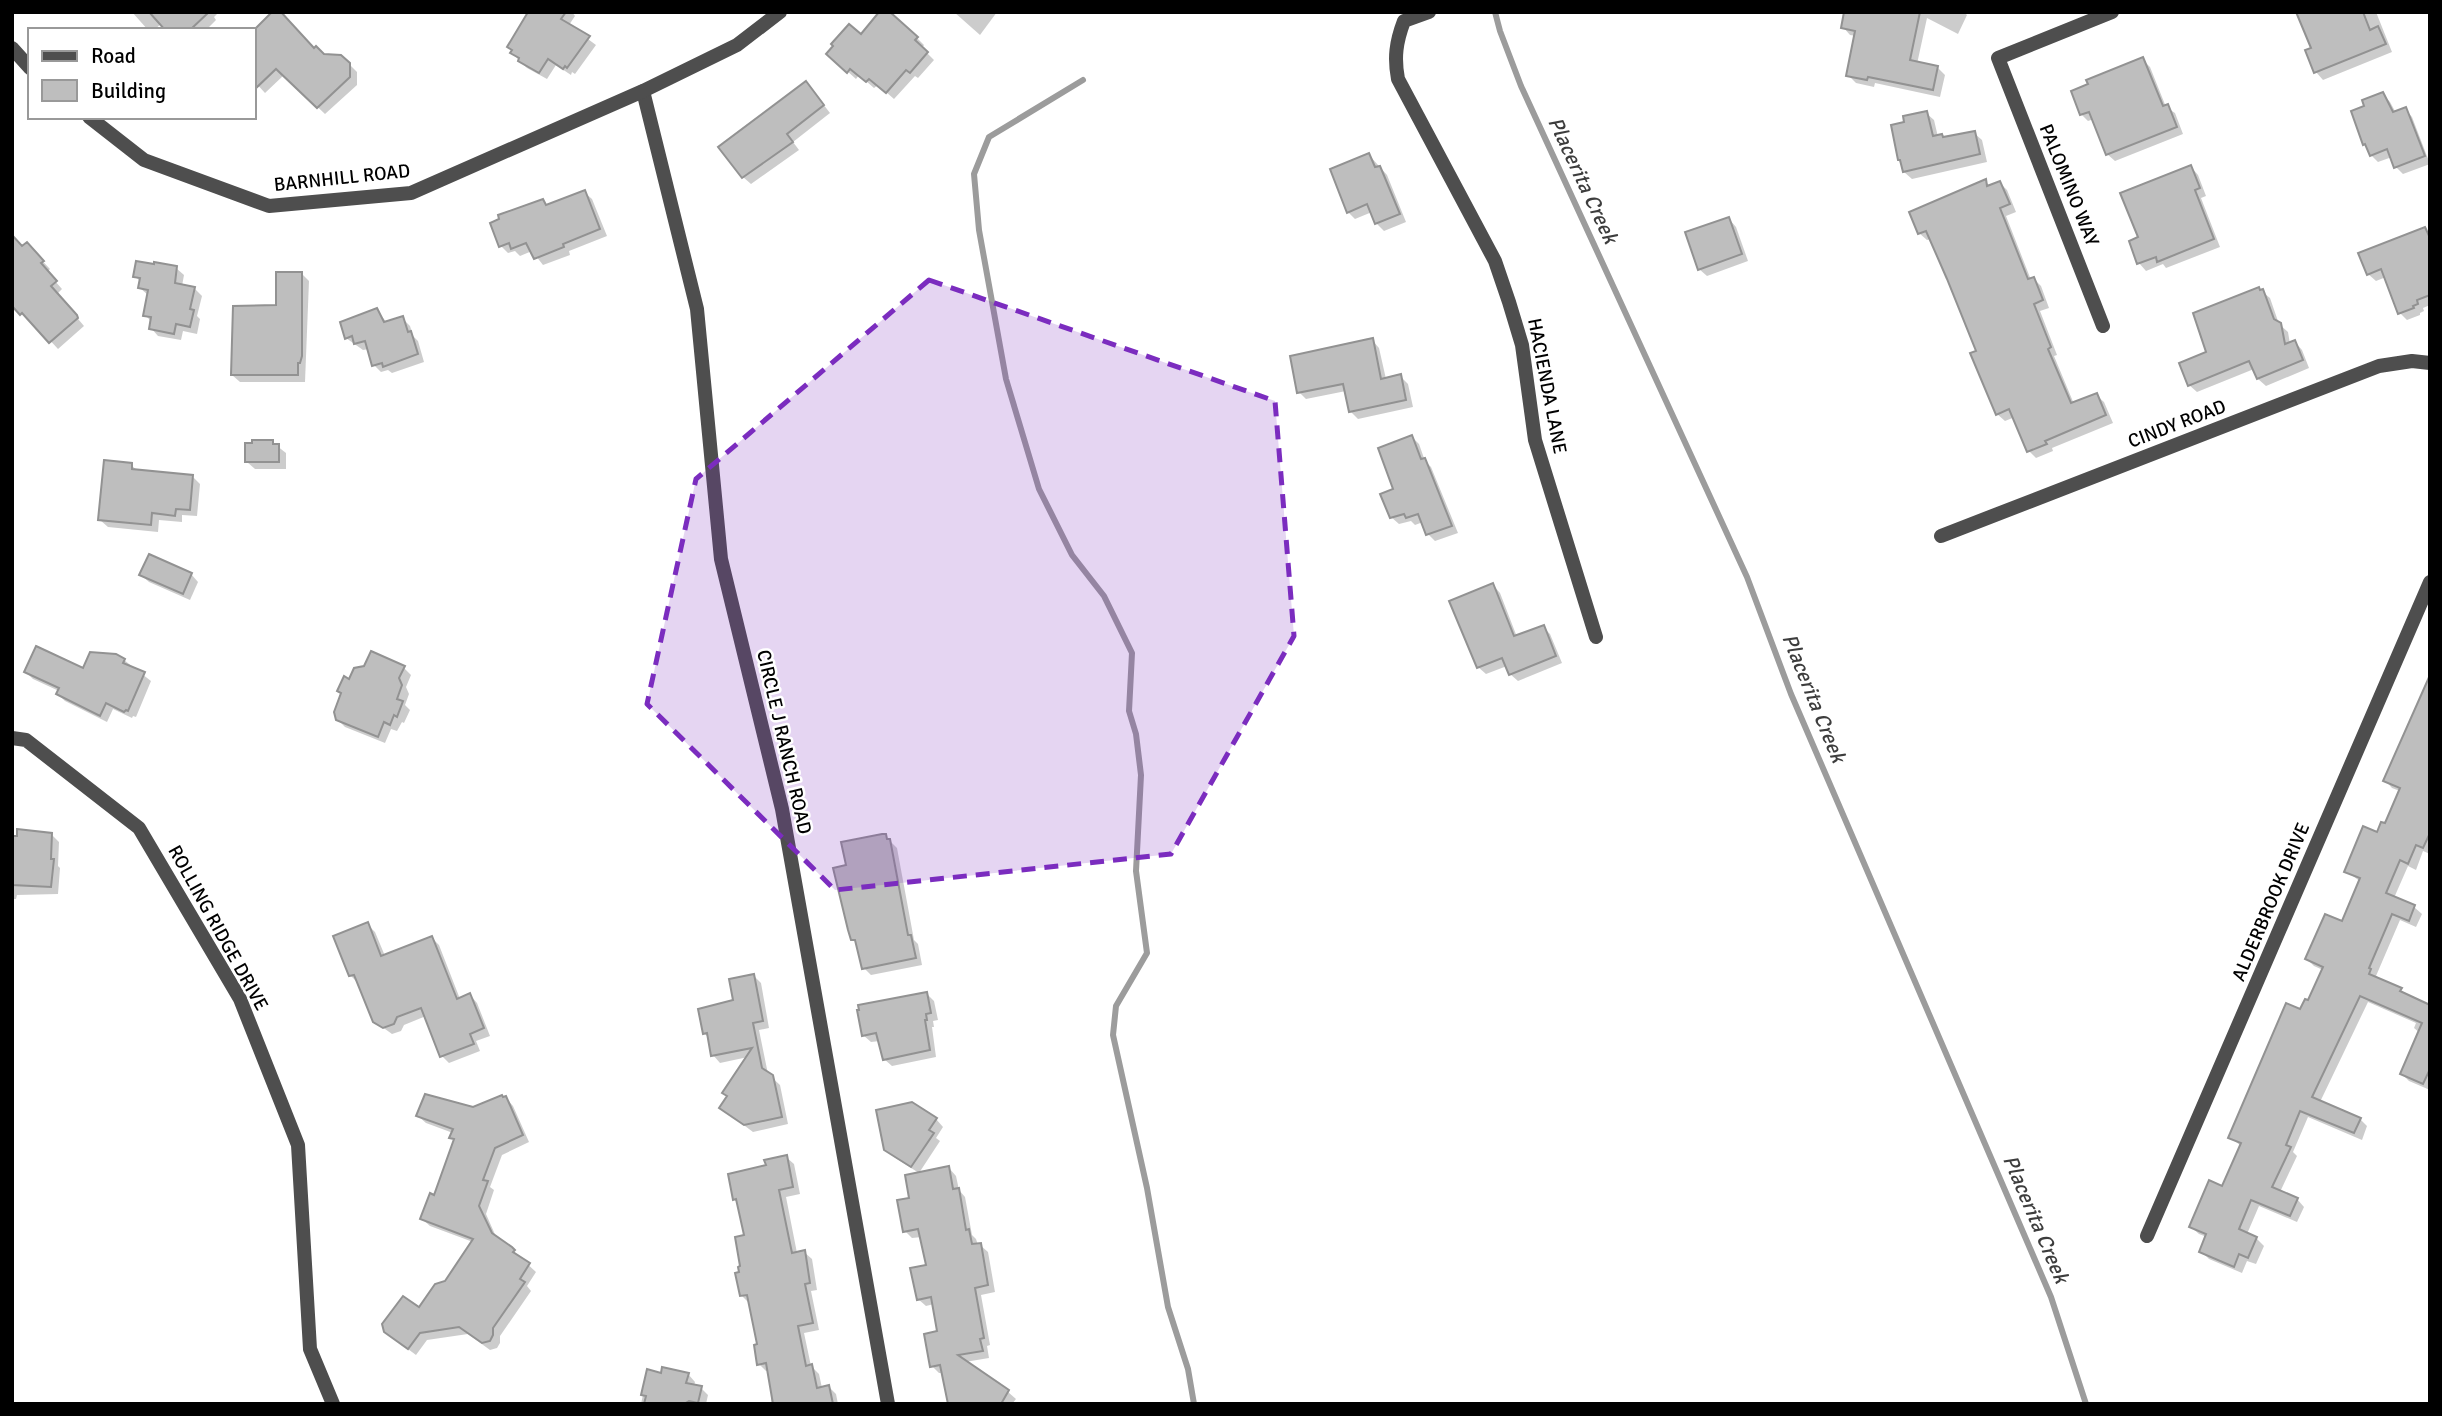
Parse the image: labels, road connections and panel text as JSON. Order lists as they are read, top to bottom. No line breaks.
{"streets":{"street":["BARNHILL ROAD","PALOMINO WAY","HACIENDA LANE","CINDY ROAD","CIRCLE J RANCH ROAD","ALDERBROOK DRIVE","ROLLING RIDGE DRIVE"]},"crossings":[["BARNHILL ROAD","CIRCLE J RANCH ROAD"]],"water":["Placerita Creek"],"legend":["Road","Building"]}
